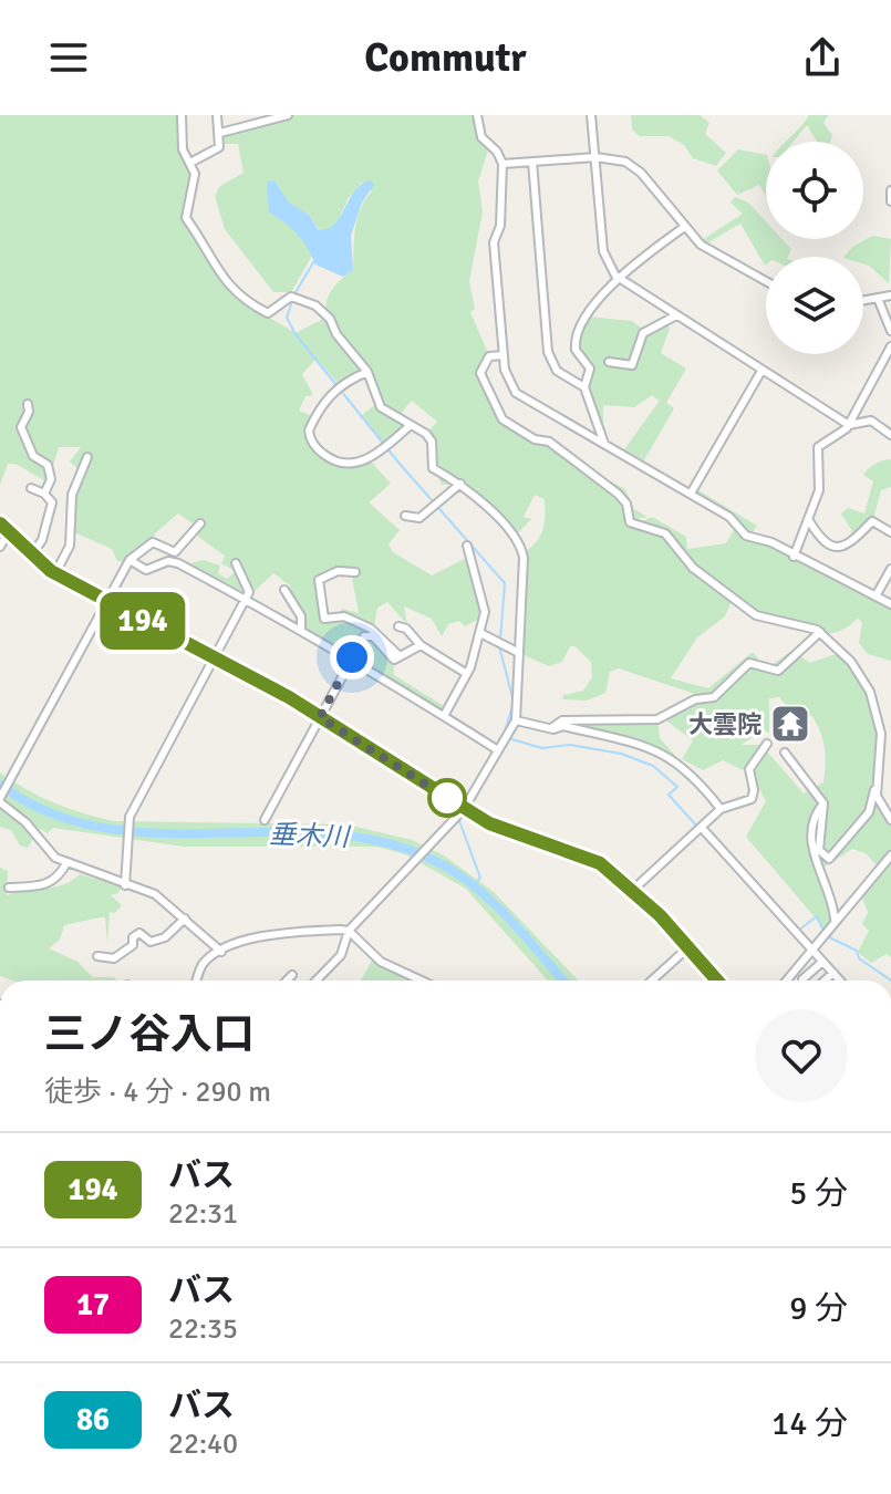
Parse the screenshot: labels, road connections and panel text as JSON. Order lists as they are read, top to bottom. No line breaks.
{"water":["垂木川"],"places":{"temple":["大雲院"]},"lines":["bus line 194"],"page":{"header":"Commutr","on_map":"194","heading":["三ノ谷入口","徒歩 · 4 分 · 290 m"],"list":[{"mark":"194","name":"バス","note":"22:31","value":"5 分"},{"mark":"17","name":"バス","note":"22:35","value":"9 分"},{"mark":"86","name":"バス","note":"22:40","value":"14 分"}]}}
